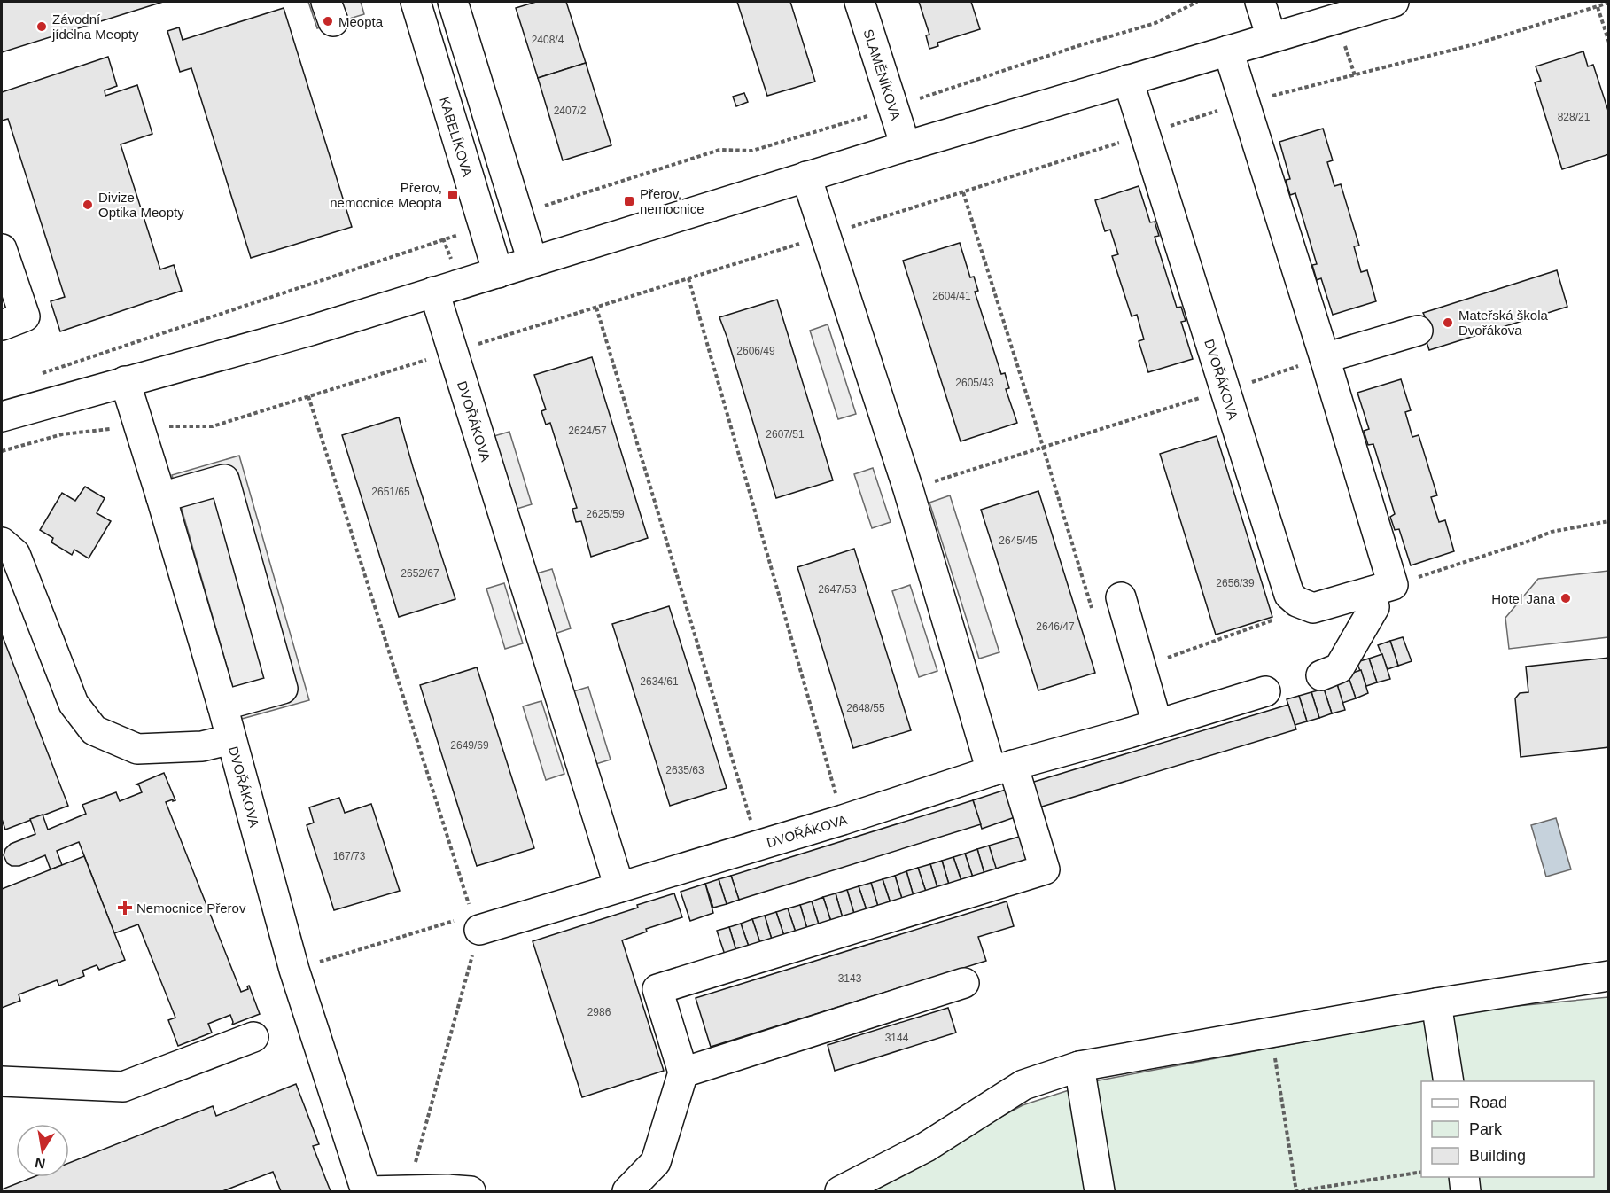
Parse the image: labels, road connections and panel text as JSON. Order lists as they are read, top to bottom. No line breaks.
{"streets":{"street":["SLAMĚNÍKOVA","KABELÍKOVA","DVOŘÁKOVA"]},"places":{"other":["Meopta","Závodní jídelna Meopty","Divize Optika Meopty","Mateřská škola Dvořákova","Hotel Jana"],"transit":["Přerov, nemocnice Meopta","Přerov, nemocnice"],"health":["Nemocnice Přerov"]},"house_numbers":["2408/4","2407/2","828/21","2604/41","2606/49","2605/43","2624/57","2607/51","2651/65","2625/59","2645/45","2652/67","2656/39","2647/53","2646/47","2634/61","2648/55","2649/69","2635/63","167/73","3143","2986","3144"],"legend":["Road","Park","Building"],"north":"bottom"}
